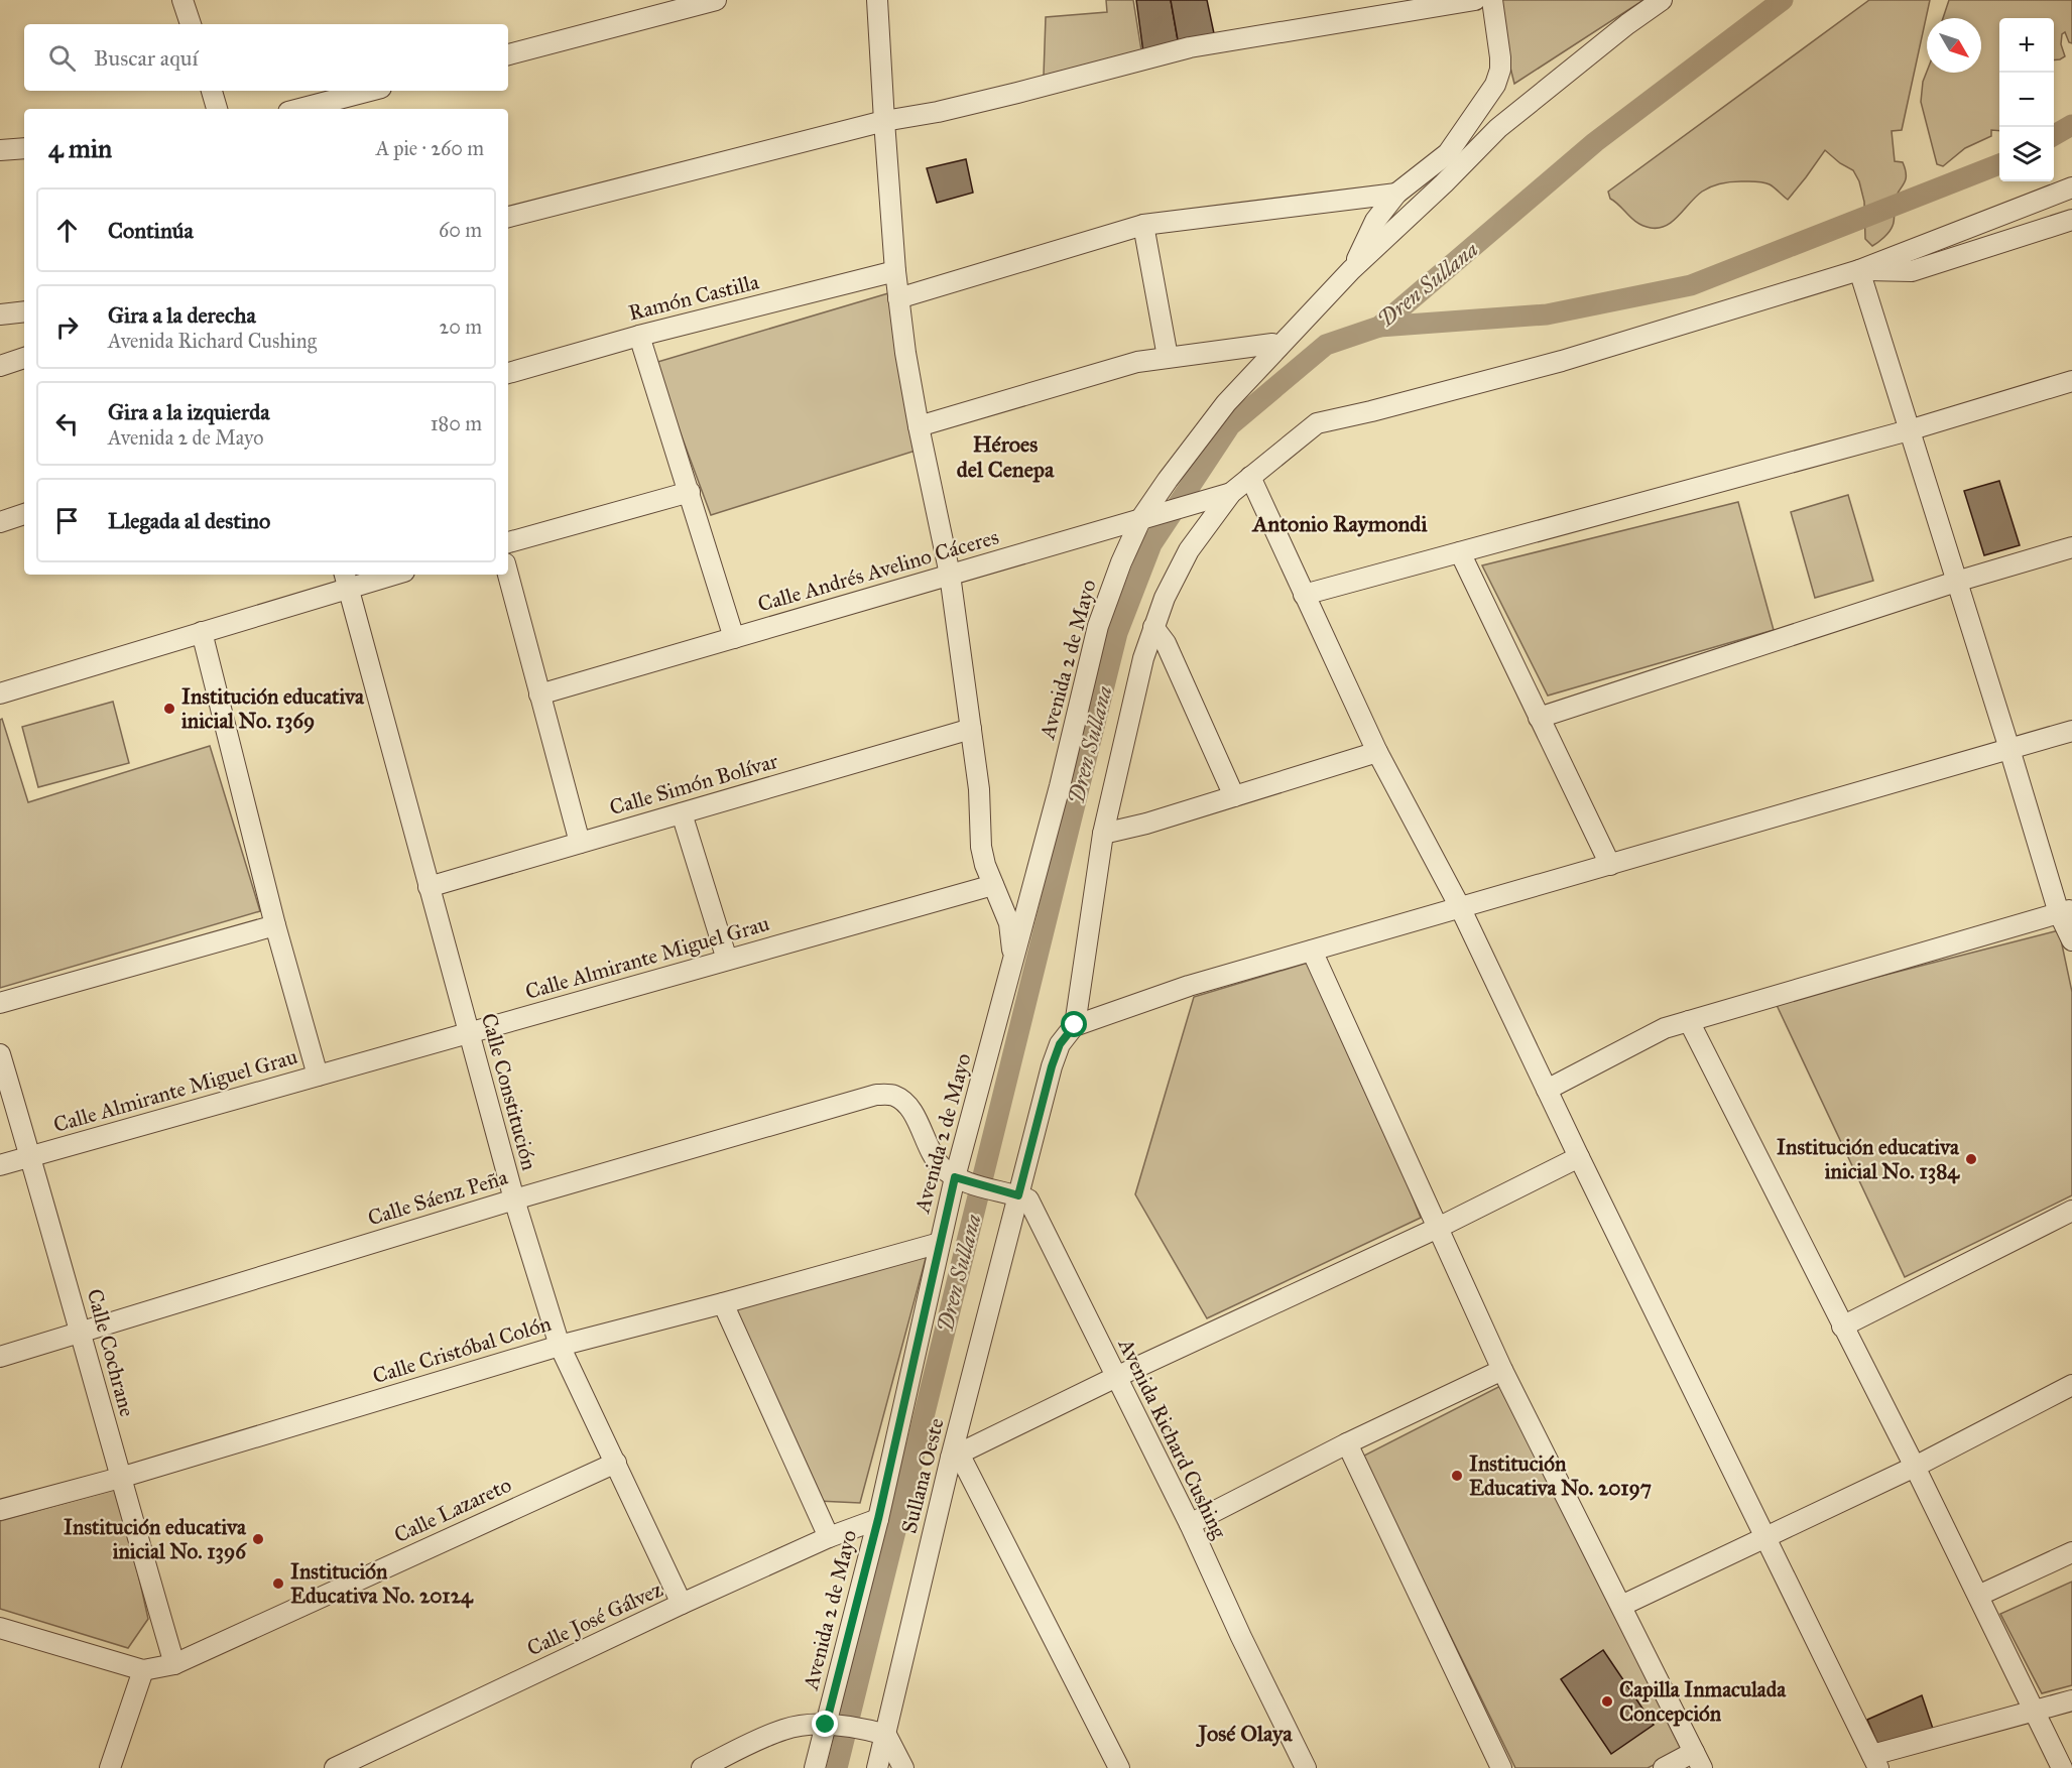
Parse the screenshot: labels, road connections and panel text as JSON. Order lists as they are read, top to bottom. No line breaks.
{"streets":{"street":["Ramón Castilla","Calle Andrés Avelino Cáceres","Avenida 2 de Mayo","Calle Simón Bolívar","Calle Almirante Miguel Grau","Calle Constitución","Calle Sáenz Peña","Calle Cristóbal Colón","Calle Cochrane","Avenida Richard Cushing","Sullana Oeste","Calle Lazareto","Calle José Gálvez"]},"crossings":[["Calle Andrés Avelino Cáceres","Avenida 2 de Mayo"],["Avenida 2 de Mayo","Calle Sáenz Peña"],["Avenida 2 de Mayo","Calle Cristóbal Colón"],["Avenida 2 de Mayo","Calle José Gálvez"],["Calle Simón Bolívar","Calle Constitución"],["Calle Almirante Miguel Grau","Calle Constitución"],["Calle Almirante Miguel Grau","Calle Cochrane"],["Calle Constitución","Calle Sáenz Peña"],["Calle Constitución","Calle Cristóbal Colón"],["Calle Constitución","Calle Lazareto"],["Calle Constitución","Calle José Gálvez"],["Calle Sáenz Peña","Calle Cochrane"],["Calle Cristóbal Colón","Calle Cochrane"],["Calle Cochrane","Calle Lazareto"],["Avenida Richard Cushing","Sullana Oeste"]],"districts":["Héroes del Cenepa","Antonio Raymondi","José Olaya"],"water":["Dren Sullana"],"places":["Institución educativa inicial No. 1369","Institución educativa inicial No. 1384","Institución Educativa No. 20197","Institución educativa inicial No. 1396","Institución Educativa No. 20124","Capilla Inmaculada Concepción"],"north":"bottom right","page":{"map_buttons":["+","−"],"search":"Buscar aquí","heading":["4 min","A pie · 260 m"],"list":[["Continúa","60 m"],["Gira a la derecha","Avenida Richard Cushing","20 m"],["Gira a la izquierda","Avenida 2 de Mayo","180 m"],"Llegada al destino"]}}
